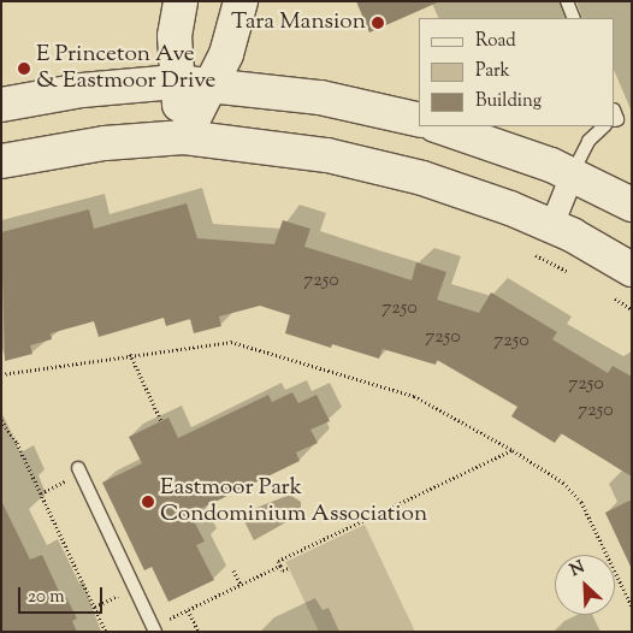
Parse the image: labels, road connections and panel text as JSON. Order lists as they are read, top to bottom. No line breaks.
{"places":["Tara Mansion","E Princeton Ave & Eastmoor Drive","Eastmoor Park Condominium Association"],"house_numbers":["7250","7250","7250","7250","7250","7250"],"legend":["Road","Park","Building"],"scale_bar":"20 m","north":"top left"}
